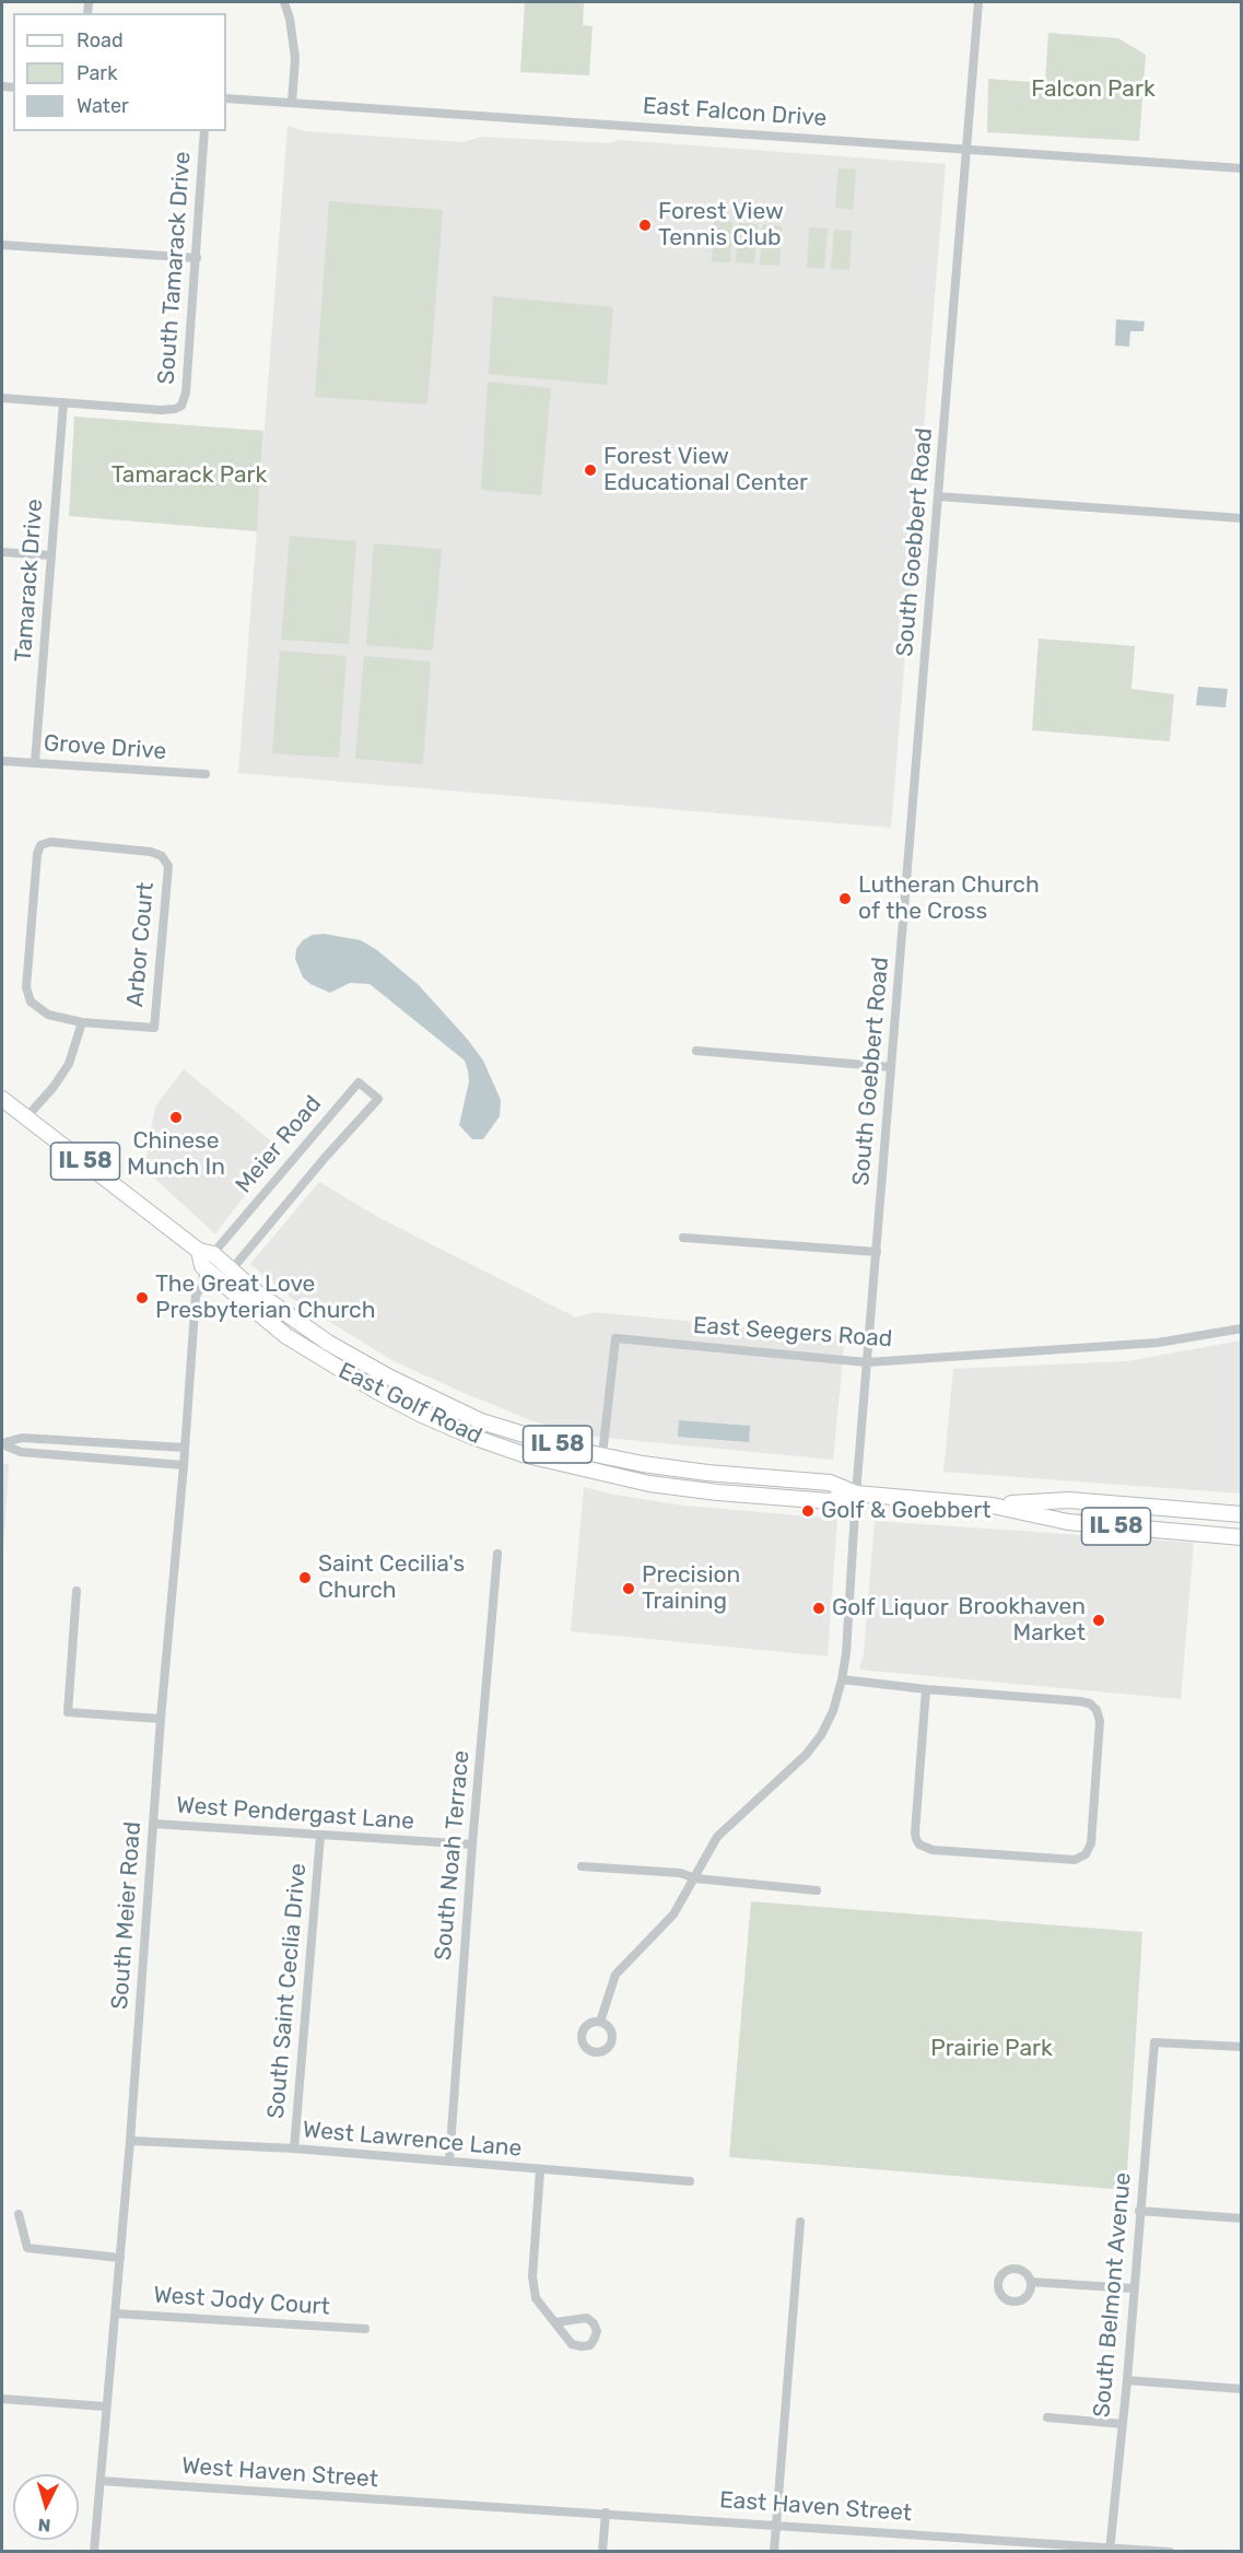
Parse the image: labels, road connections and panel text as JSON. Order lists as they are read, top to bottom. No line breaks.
{"streets":{"main road":["IL 58","East Golf Road"],"street":["East Falcon Drive","South Tamarack Drive","South Goebbert Road","Tamarack Drive","Grove Drive","Arbor Court","Meier Road","East Seegers Road","West Pendergast Lane","South Noah Terrace","South Meier Road","South Saint Ceclia Drive","West Lawrence Lane","South Belmont Avenue","West Jody Court","West Haven Street","East Haven Street"]},"crossings":[["East Falcon Drive","South Goebbert Road"],["South Tamarack Drive","Tamarack Drive"],["South Goebbert Road","East Seegers Road"],["South Goebbert Road","East Golf Road"],["Tamarack Drive","Grove Drive"],["Meier Road","East Golf Road"],["Meier Road","South Meier Road"],["IL 58","East Golf Road"],["East Seegers Road","East Golf Road"],["East Golf Road","South Meier Road"],["West Pendergast Lane","South Noah Terrace"],["West Pendergast Lane","South Meier Road"],["West Pendergast Lane","South Saint Ceclia Drive"],["South Noah Terrace","West Lawrence Lane"],["South Meier Road","West Lawrence Lane"],["South Meier Road","West Jody Court"],["South Meier Road","West Haven Street"],["South Saint Ceclia Drive","West Lawrence Lane"],["South Belmont Avenue","East Haven Street"],["West Haven Street","East Haven Street"]],"parks":["Falcon Park","Tamarack Park","Prairie Park"],"places":["Forest View Tennis Club","Forest View Educational Center","Lutheran Church of the Cross","Chinese Munch In","The Great Love Presbyterian Church","Golf & Goebbert","Saint Cecilia's Church","Precision Training","Golf Liquor","Brookhaven Market"],"legend":["Road","Park","Water"],"north":"bottom"}
